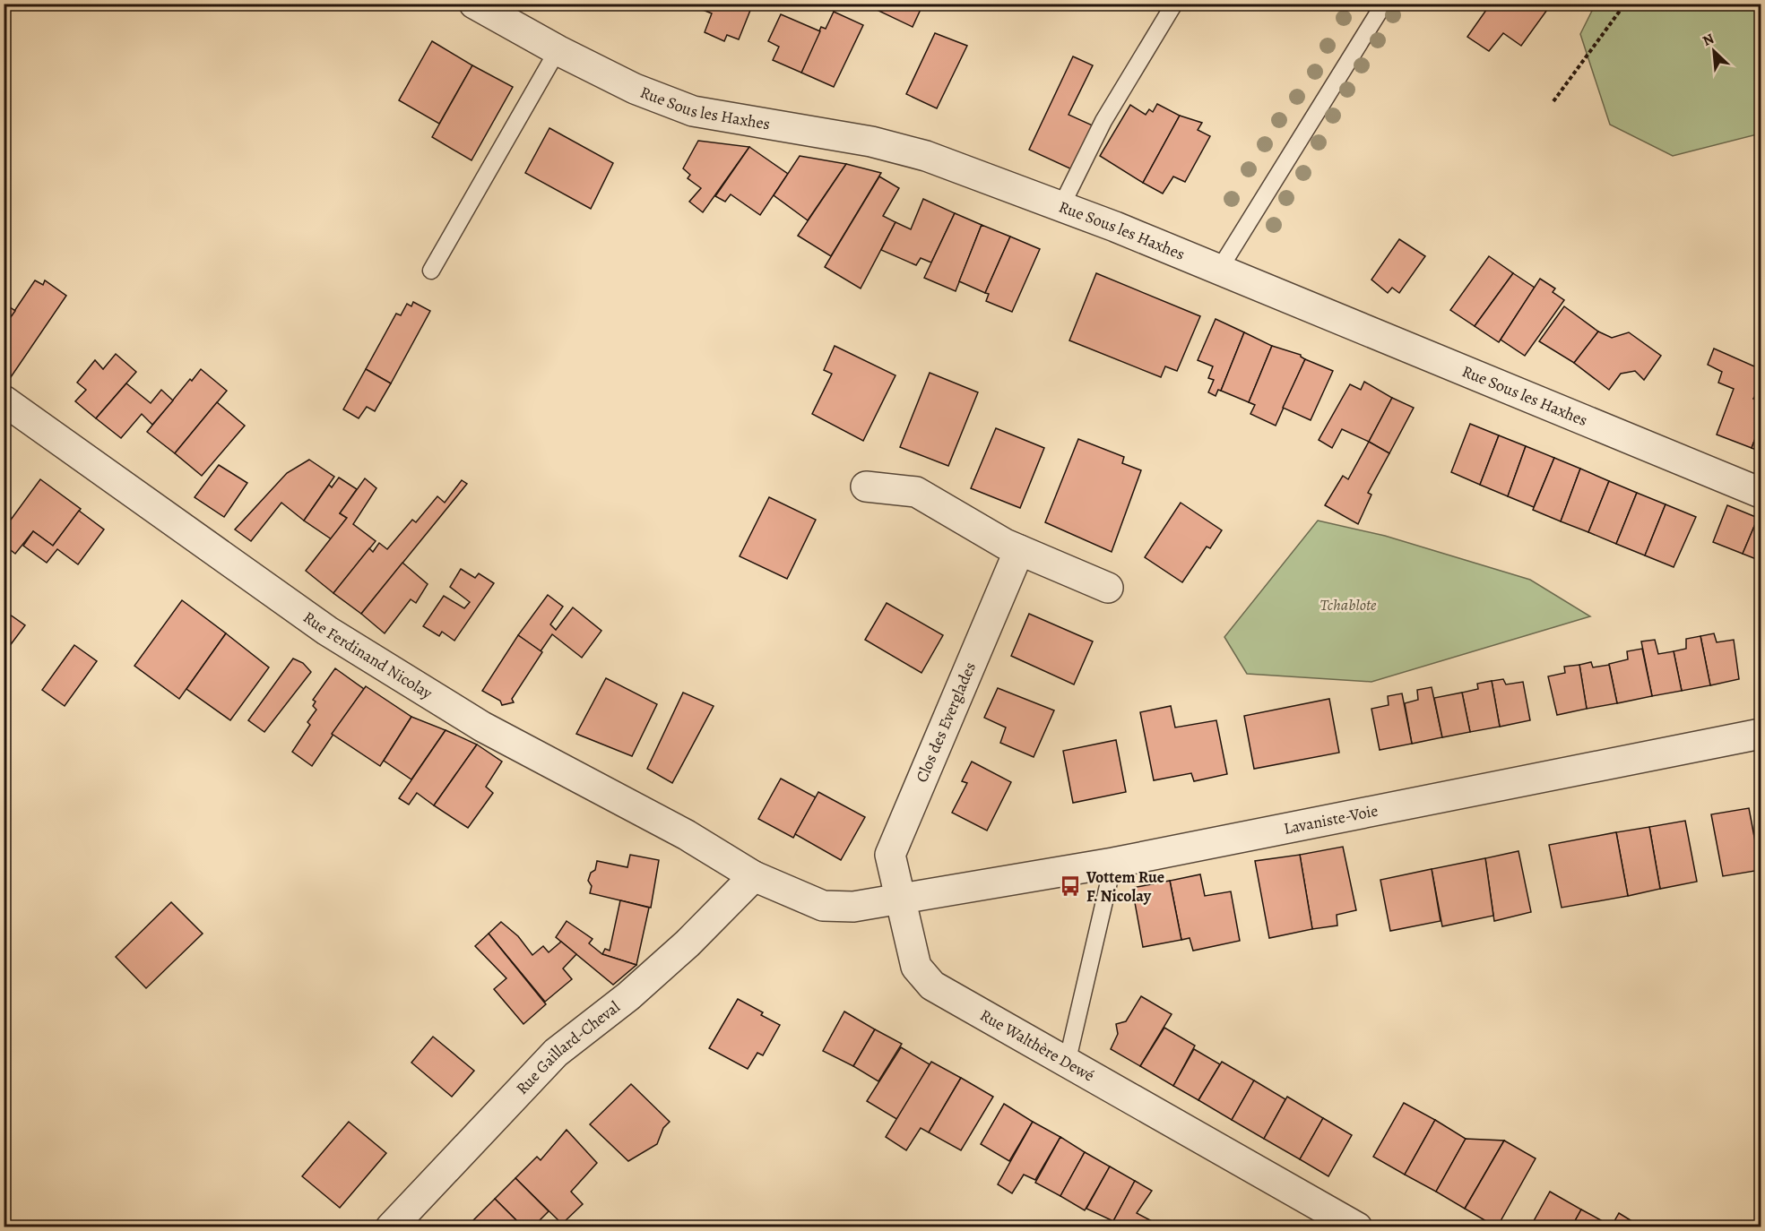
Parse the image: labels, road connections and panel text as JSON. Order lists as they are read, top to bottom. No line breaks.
{"streets":{"street":["Rue Sous les Haxhes","Rue Ferdinand Nicolay","Clos des Everglades","Lavaniste-Voie","Rue Walthère Dewé","Rue Gaillard-Cheval"]},"crossings":[["Rue Ferdinand Nicolay","Rue Gaillard-Cheval"],["Clos des Everglades","Lavaniste-Voie"],["Clos des Everglades","Rue Walthère Dewé"],["Lavaniste-Voie","Rue Walthère Dewé"]],"parks":["Tchablote"],"places":{"bus stop":["Vottem Rue F. Nicolay"]},"north":"top left"}
